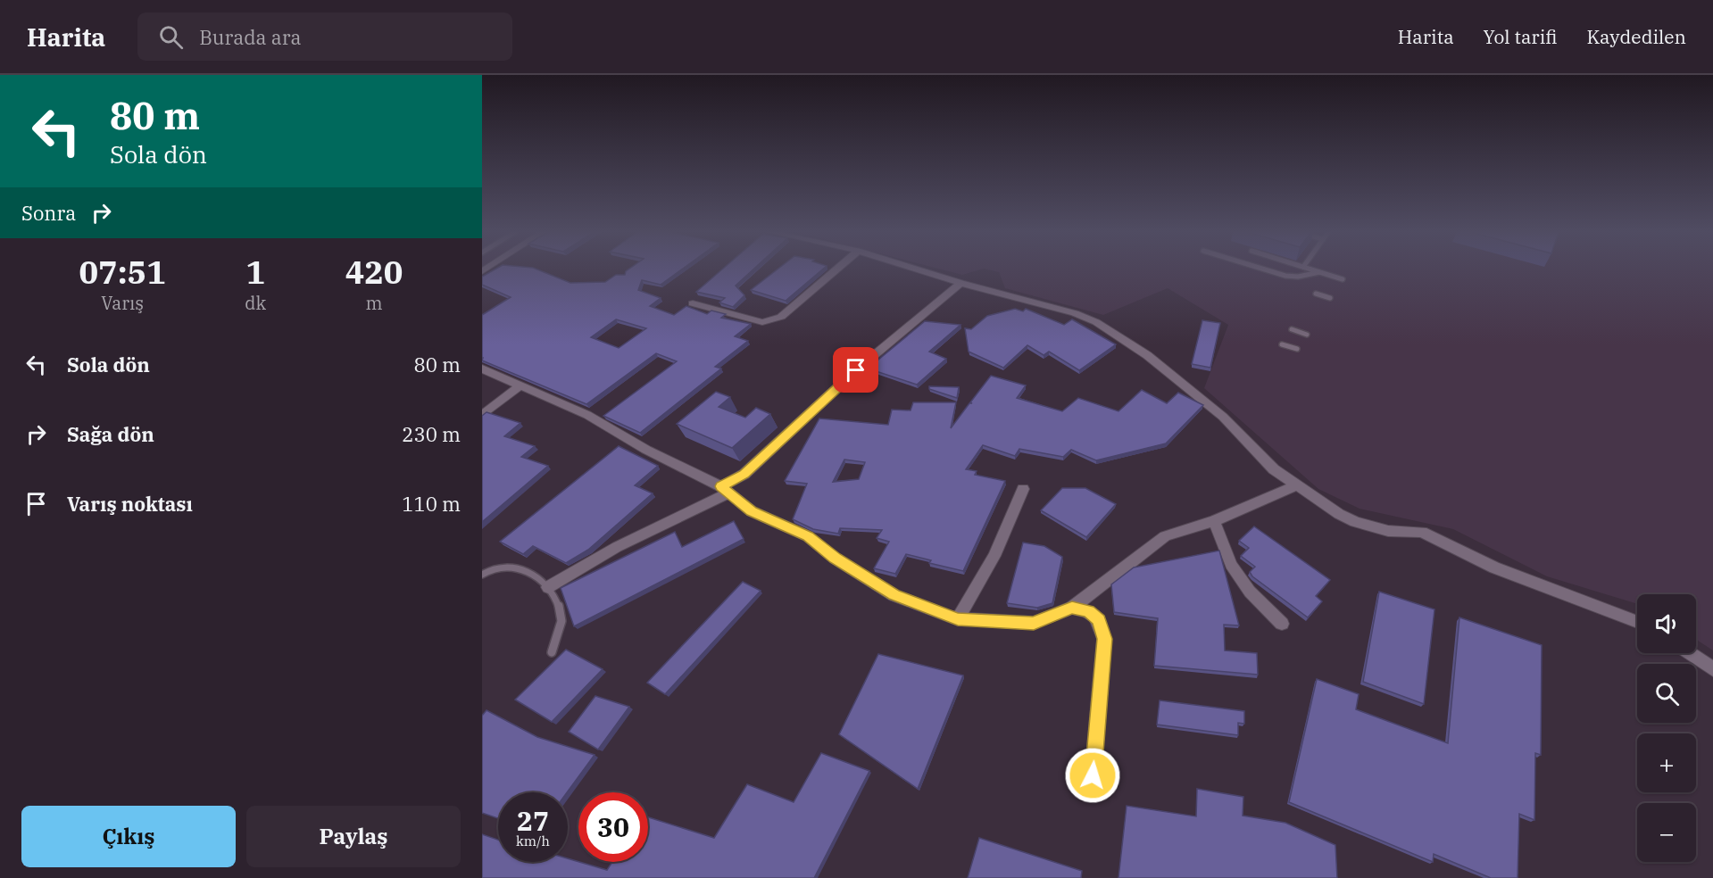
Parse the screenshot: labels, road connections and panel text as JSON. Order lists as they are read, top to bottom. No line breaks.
{"page":{"header":"Harita","search":"Burada ara","nav":["Harita","Yol tarifi","Kaydedilen"],"turn":["80 m","Sola dön"],"then":"Sonra","eta":["07:51","Varış","1","dk","420","m"],"list":[{"name":"Sola dön","value":"80 m"},{"name":"Sağa dön","value":"230 m"},{"name":"Varış noktası","value":"110 m"}],"map_buttons":["+","−"],"speed":"27 km/h","limit":"30","buttons":["Çıkış","Paylaş"]}}
